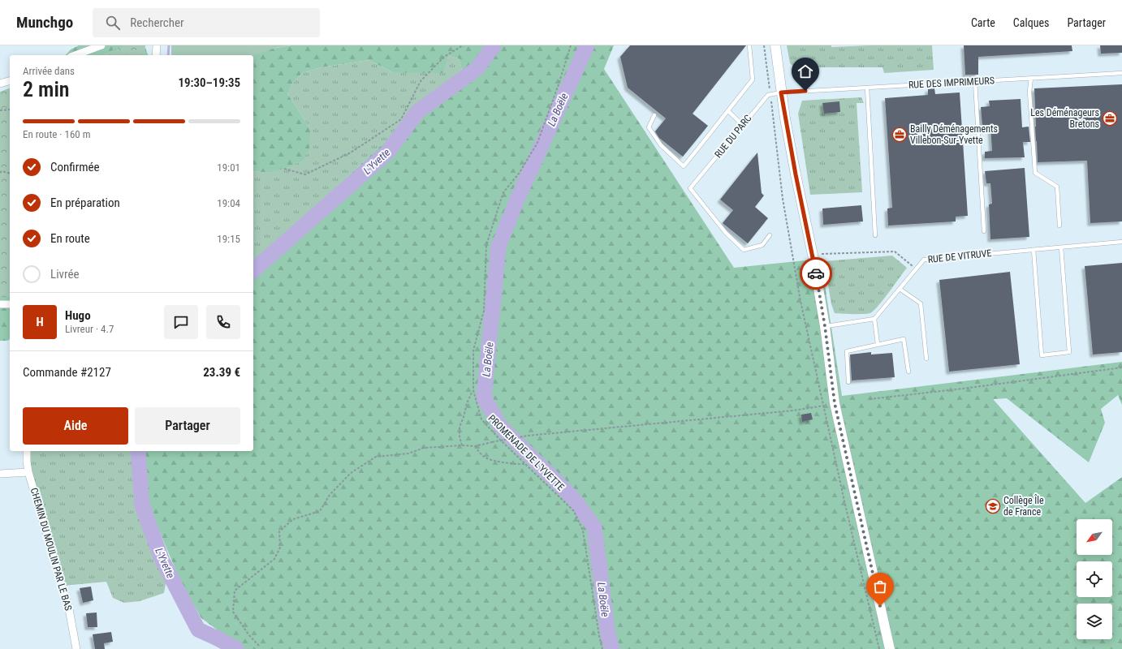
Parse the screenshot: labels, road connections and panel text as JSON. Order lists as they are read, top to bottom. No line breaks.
{"streets":{"street":["CHEMIN DU MOULIN PAR LE BAS"],"lane":["RUE DES IMPRIMEURS","RUE DU PARC","RUE DE VITRUVE"],"path":["PROMENADE DE L'YVETTE"]},"water":["La Boële","L'Yvette"],"places":{"office":["Les Déménageurs Bretons","Bailly Déménagements Villebon-Sur-Yvette"],"school or university":["Collège Île de France"]},"north":"bottom left","page":{"header":"Munchgo","search":"Rechercher","nav":["Carte","Calques","Partager"],"heading":["2 min","Arrivée dans","19:30–19:35"],"panel":["Hugo","Livreur · 4.7","Commande #2127","23.39 €"],"bar":"En route · 160 m","list":[["Confirmée","19:01"],["En préparation","19:04"],["En route","19:15"],"Livrée"],"round":"H","buttons":["Aide","Partager"]}}
